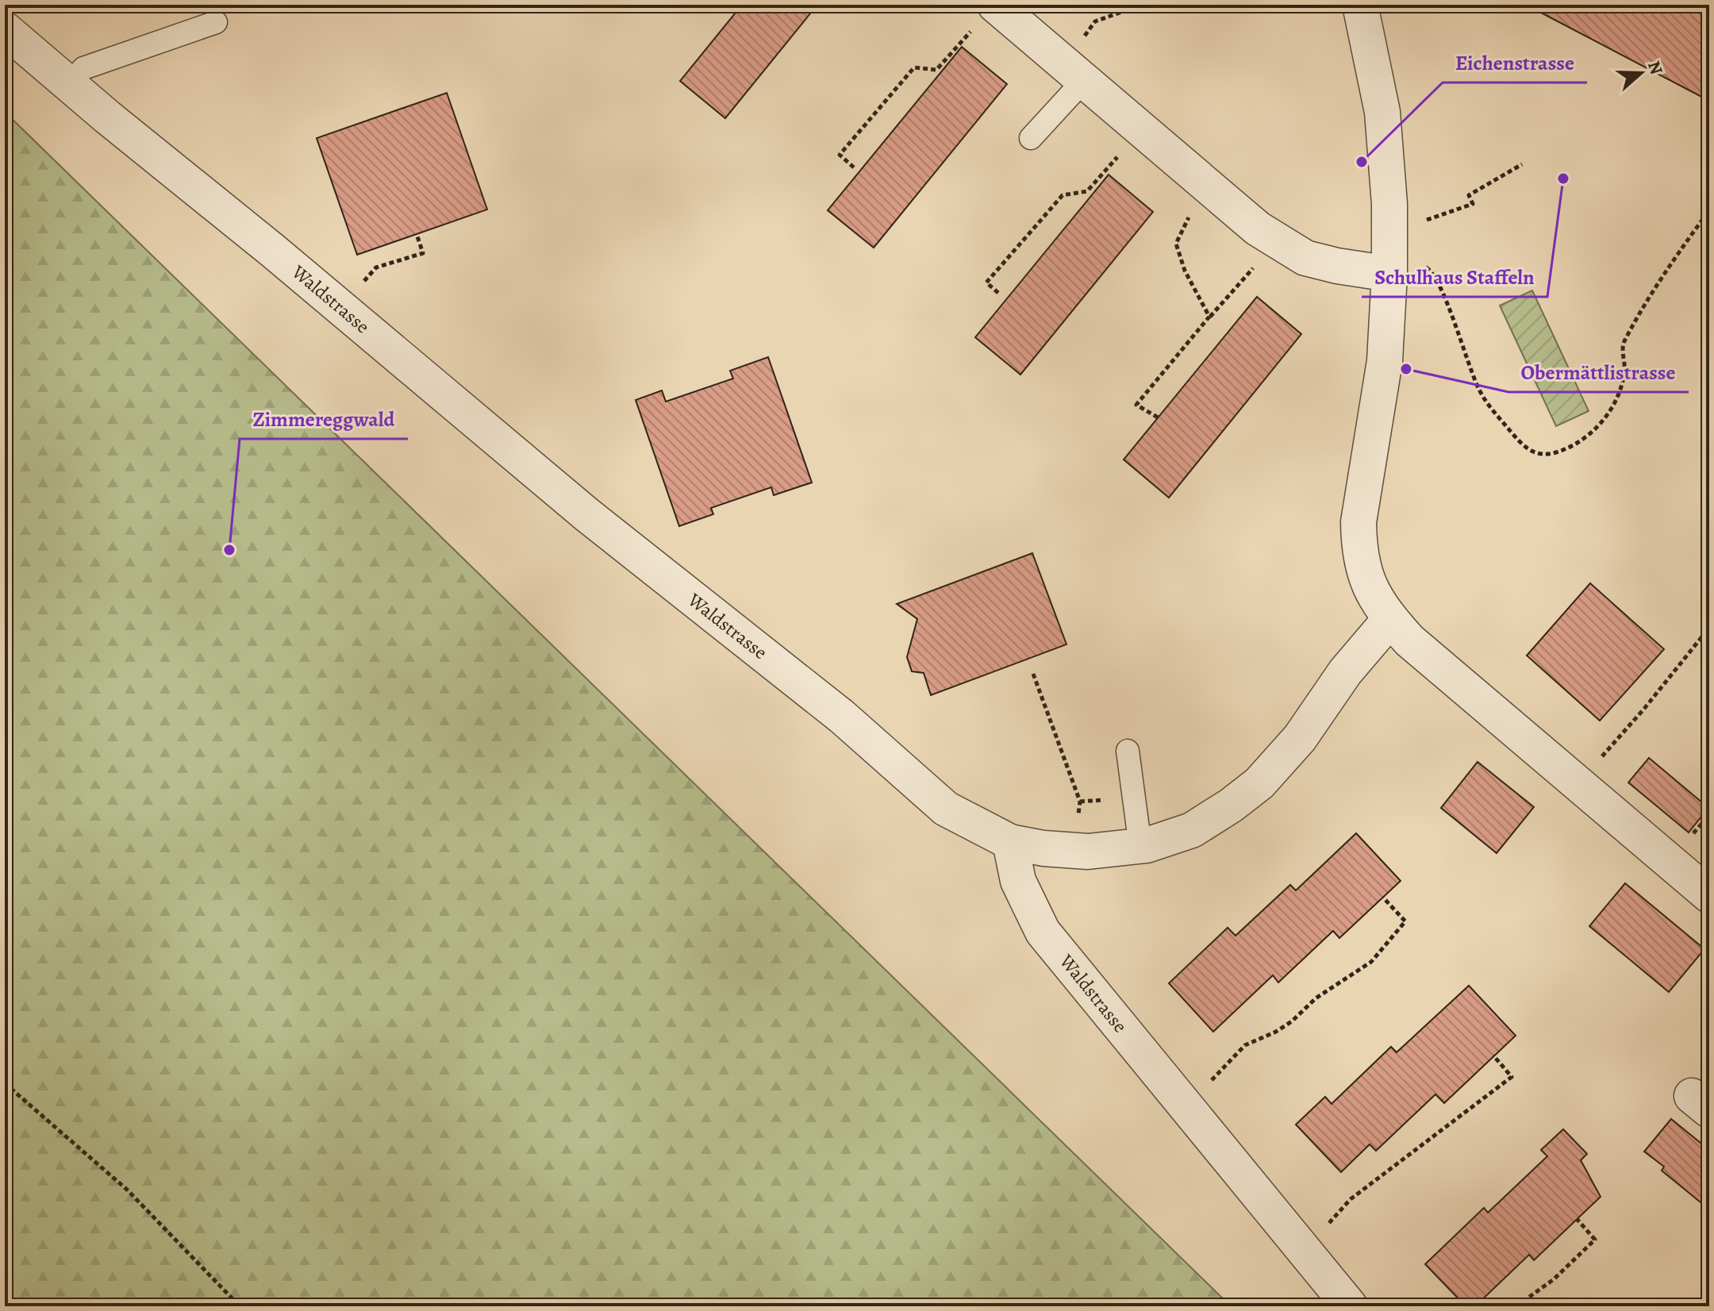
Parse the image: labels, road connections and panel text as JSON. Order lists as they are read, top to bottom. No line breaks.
{"streets":{"street":["Waldstrasse"]},"places":["Eichenstrasse","Schulhaus Staffeln","Obermättlistrasse","Zimmereggwald"],"north":"right"}
